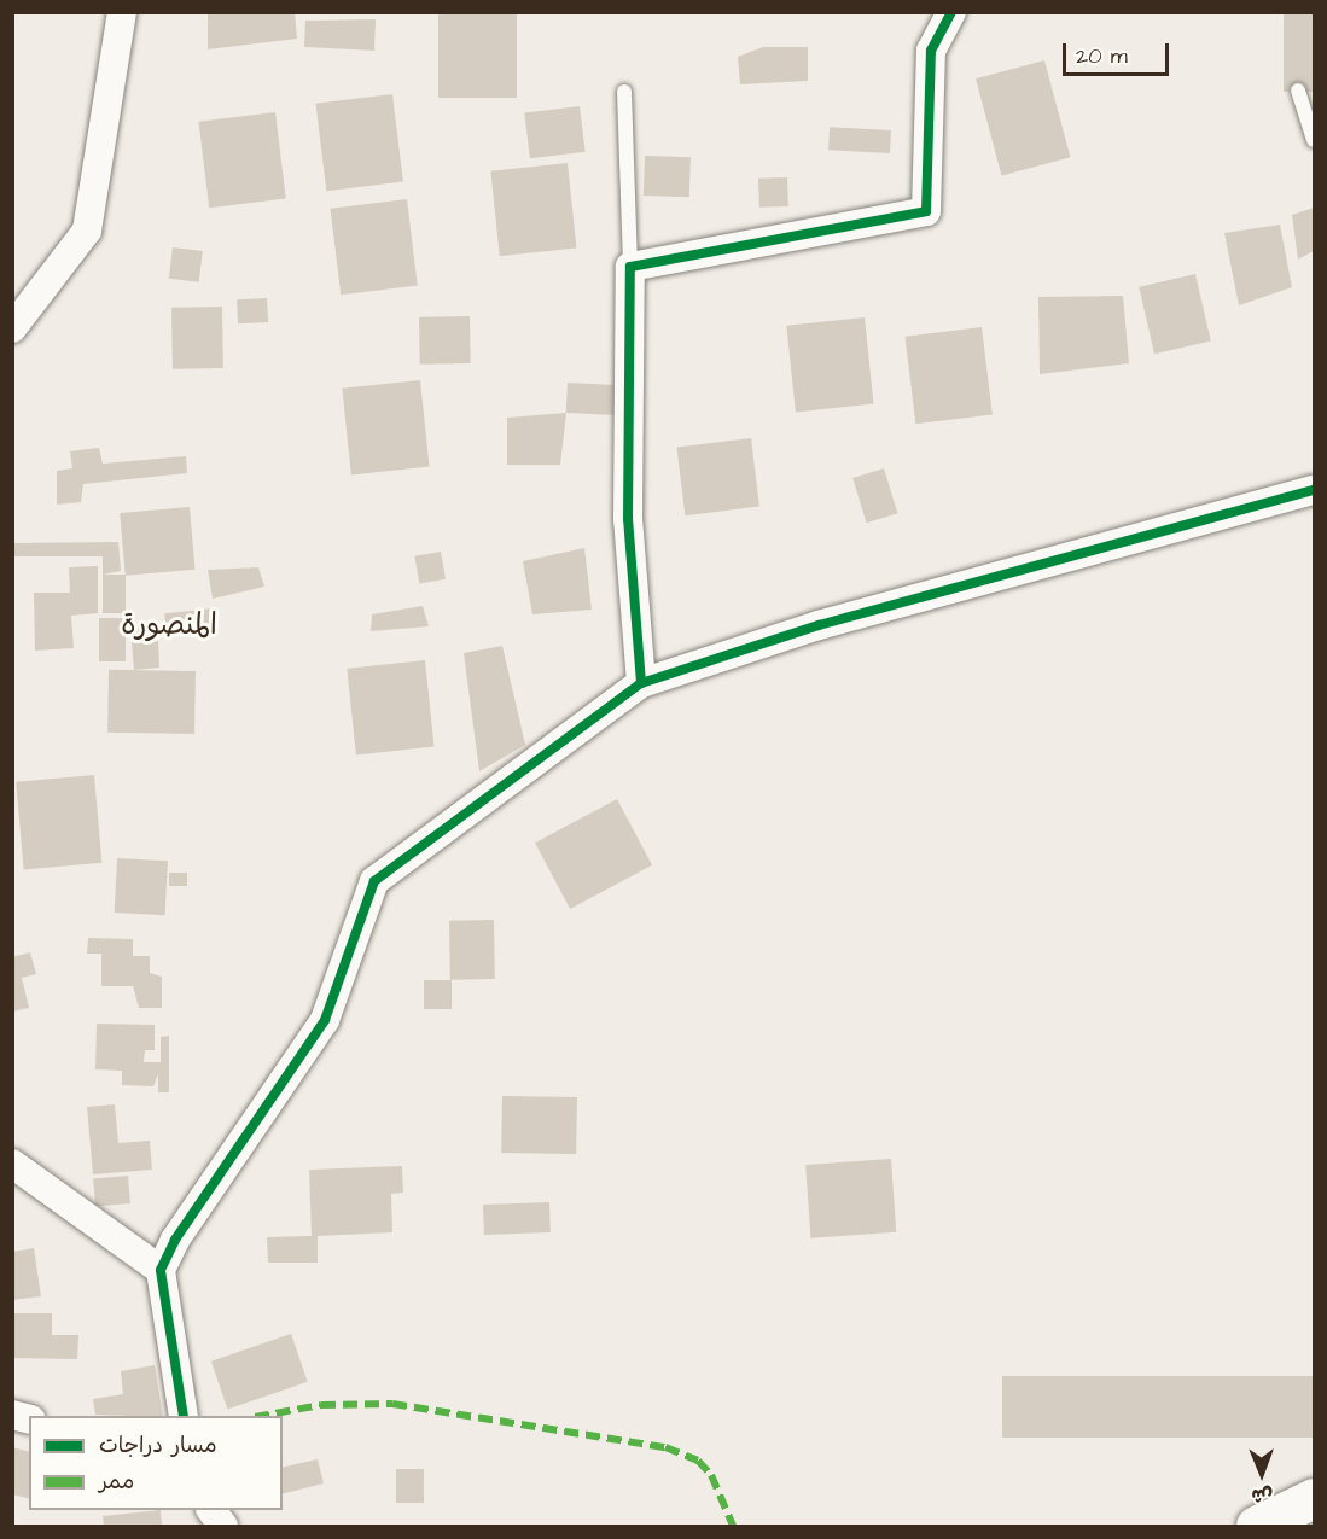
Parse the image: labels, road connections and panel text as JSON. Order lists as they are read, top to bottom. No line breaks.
{"districts":["المنصورة"],"legend":["مسار دراجات","ممر"],"scale_bar":"20 m","north":"bottom"}
